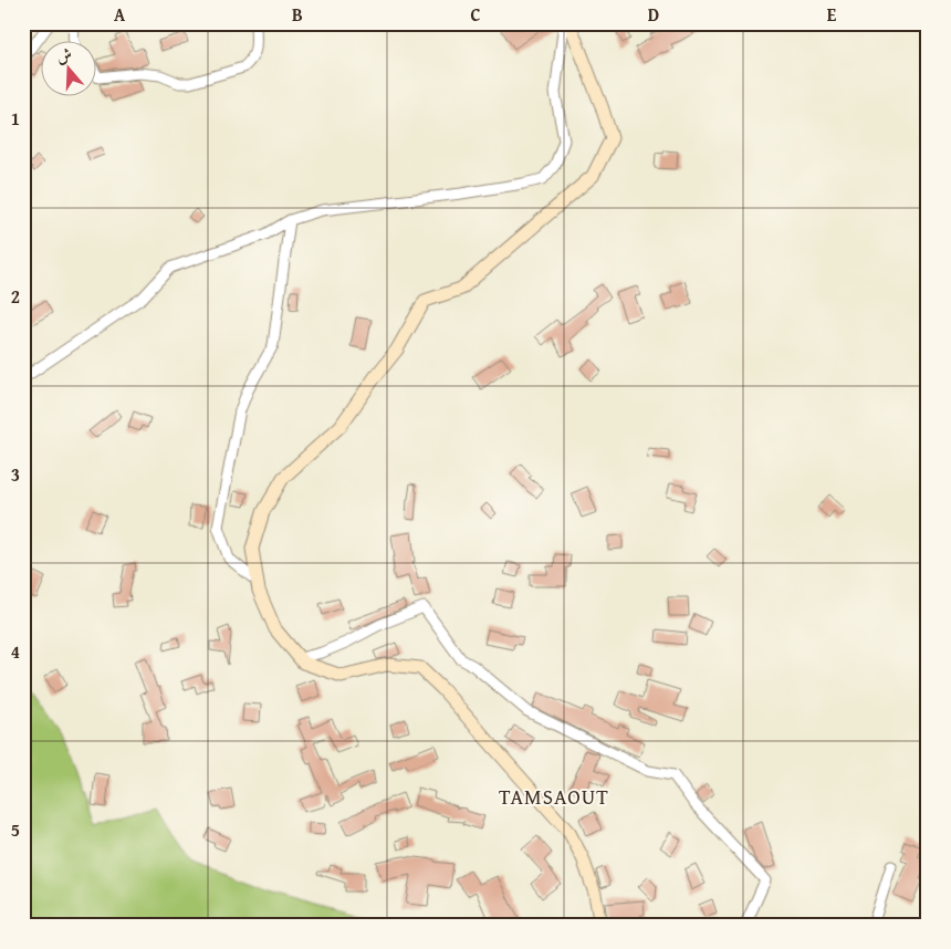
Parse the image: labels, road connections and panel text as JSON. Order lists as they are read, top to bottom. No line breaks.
{"districts":["TAMSAOUT"],"north":"top","grid":{"columns":["A","B","C","D","E"],"rows":["1","2","3","4","5"]}}
